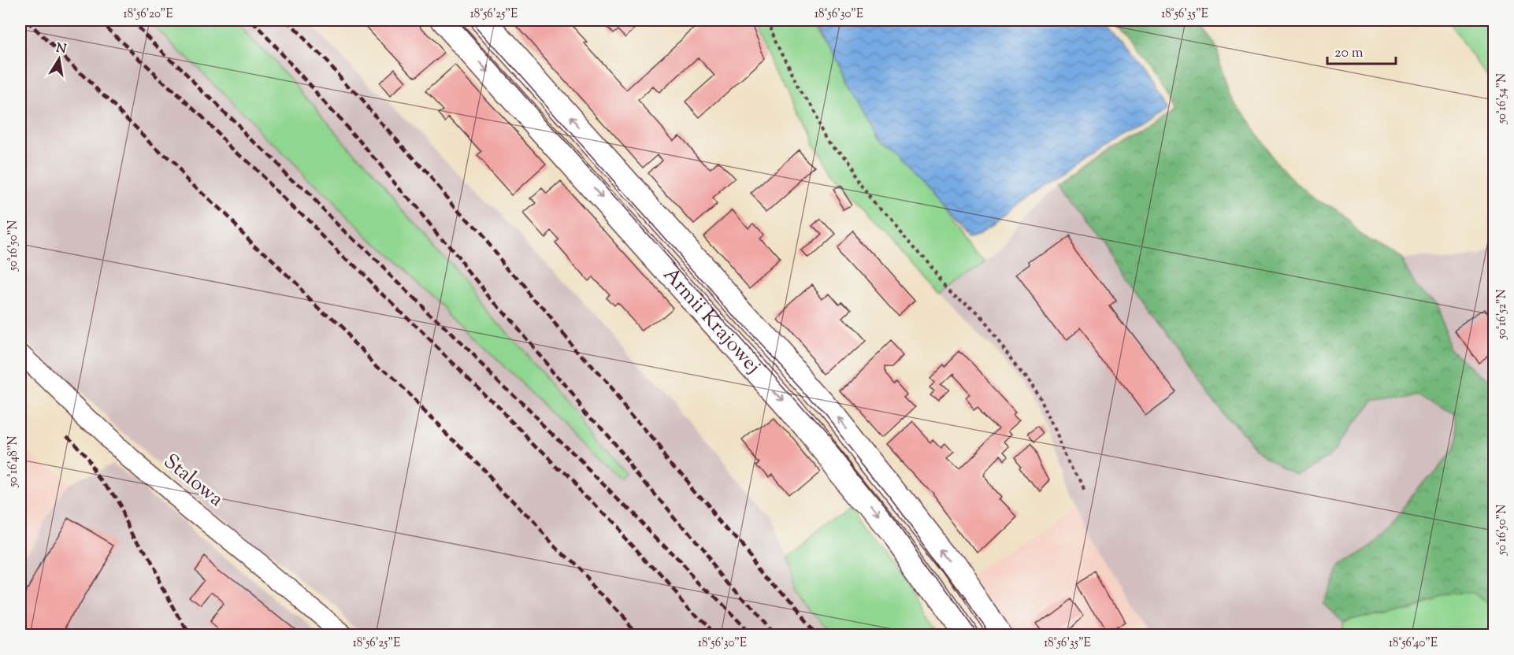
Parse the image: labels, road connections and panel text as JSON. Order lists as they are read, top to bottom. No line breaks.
{"streets":{"street":["Armii Krajowej","Stalowa"]},"scale_bar":"20 m","north":"top","coordinates":["18°56'20\"E","18°56'25\"E","18°56'30\"E","18°56'35\"E","50°16'54\"N","50°16'50\"N","50°16'52\"N","50°16'48\"N","18°56'40\"E"]}
